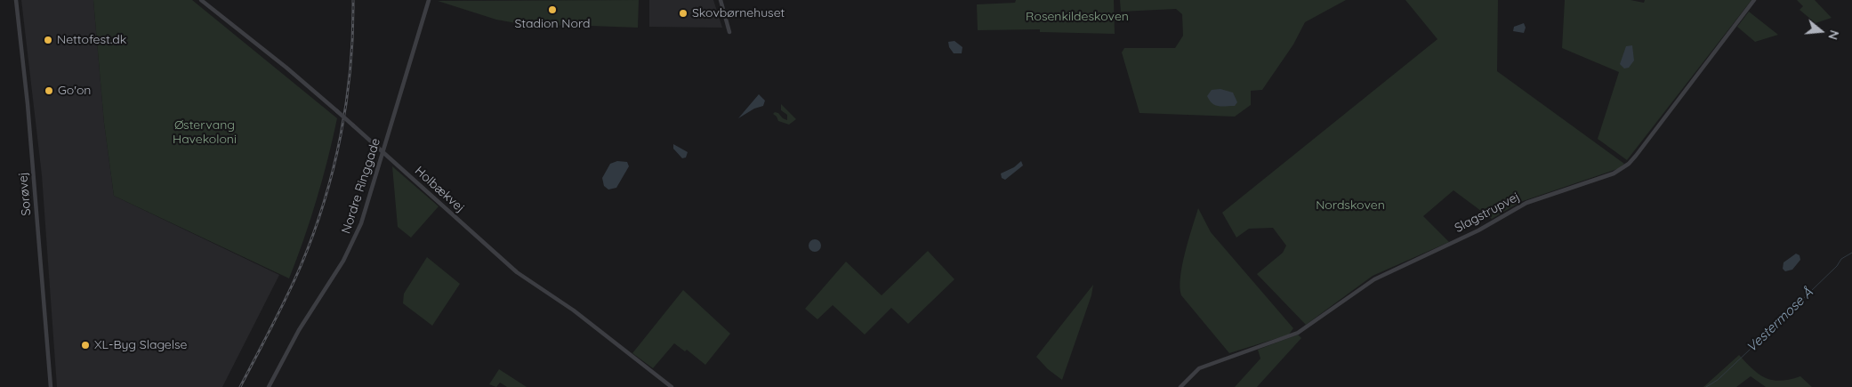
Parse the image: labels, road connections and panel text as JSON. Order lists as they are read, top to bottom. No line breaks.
{"streets":{"street":["Nordre Ringgade","Holbækvej","Sorøvej","Slagstrupvej"]},"crossings":[["Nordre Ringgade","Holbækvej"]],"water":["Vestermose Å"],"parks":["Rosenkildeskoven","Østervang Havekoloni","Nordskoven"],"places":["Stadion Nord","Skovbørnehuset","Nettofest.dk","Go'on","XL-Byg Slagelse"],"north":"right"}
